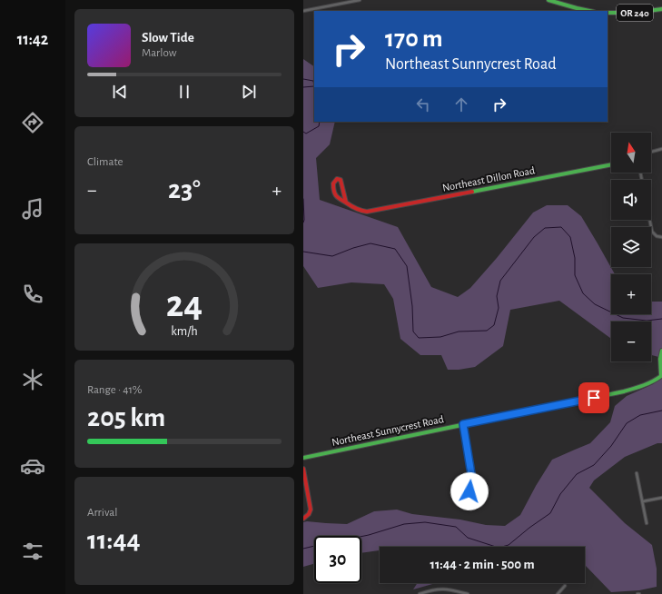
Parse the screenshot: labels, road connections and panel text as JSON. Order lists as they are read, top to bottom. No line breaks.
{"streets":{"street":["OR 240","Northeast Dillon Road","Northeast Sunnycrest Road"]},"north":"top","page":{"tabs":"11:42","turn":["170 m","Northeast Sunnycrest Road"],"song":["Slow Tide","Marlow"],"tile":["Climate",["Range · 41%","205 km"],["Arrival","11:44"]],"map_buttons":["+","−"],"heat":["−","23°","+"],"limit":"30","trip":"11:44 · 2 min · 500 m","gauge":["24","km/h"]}}
